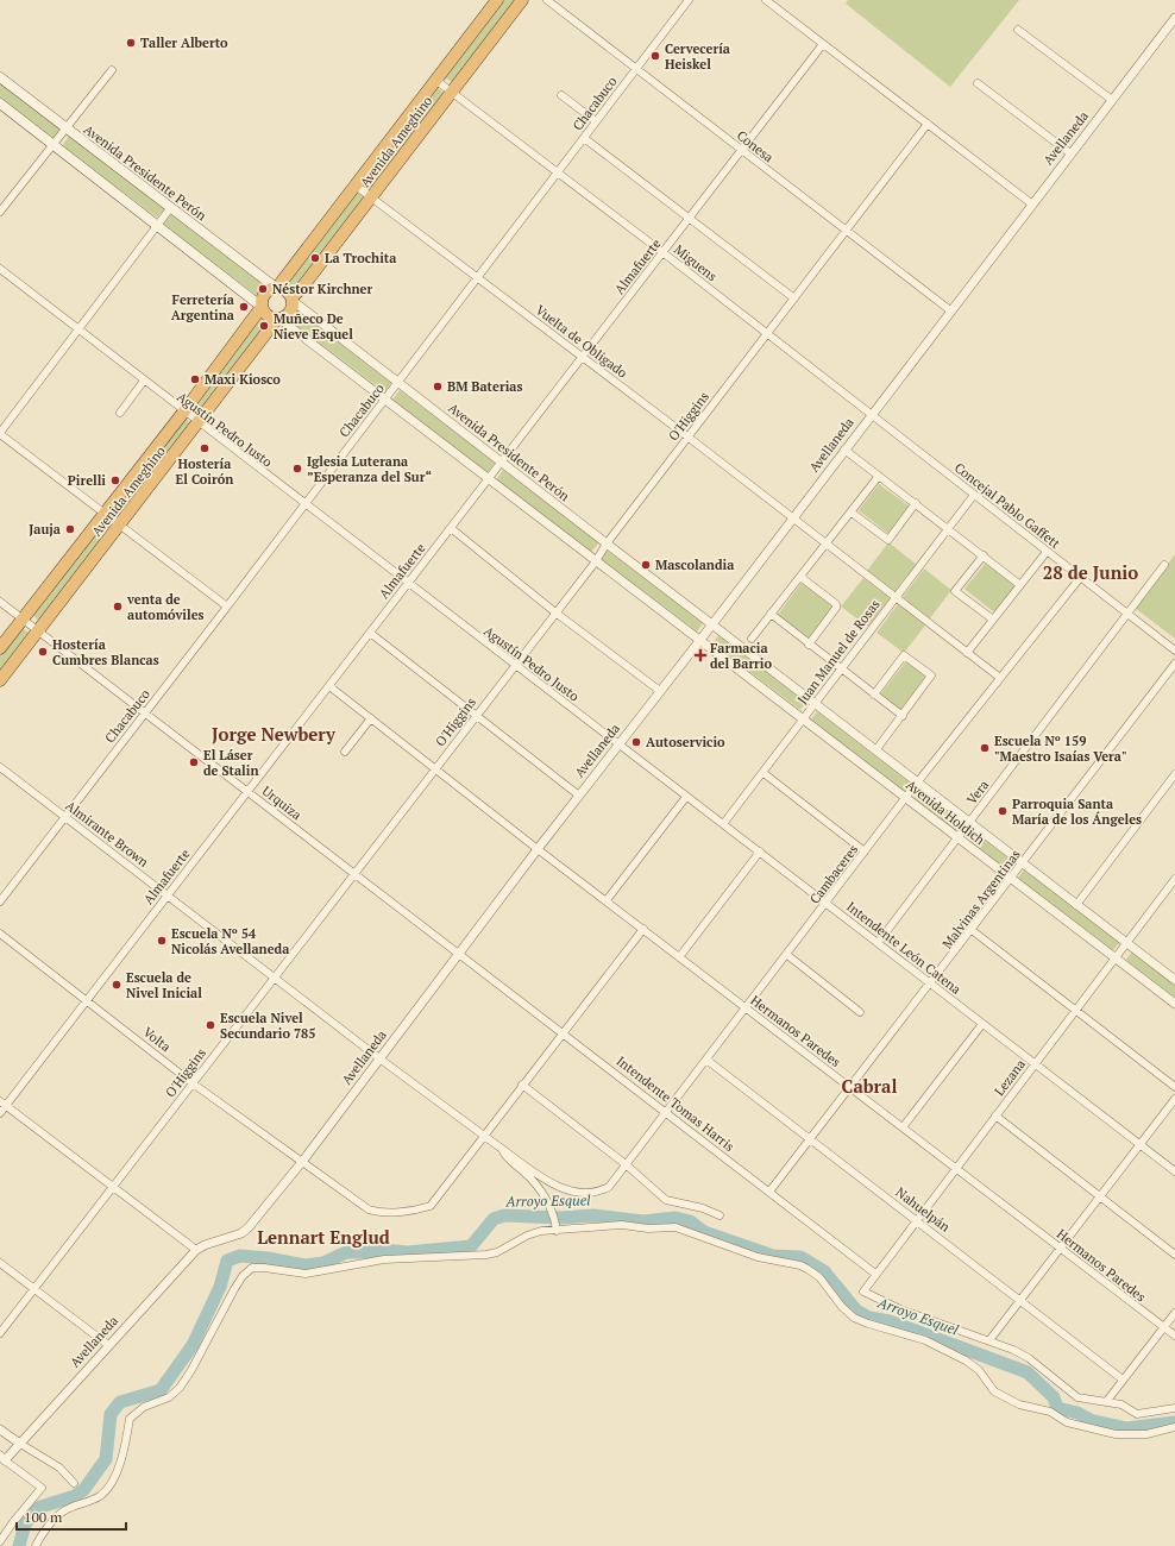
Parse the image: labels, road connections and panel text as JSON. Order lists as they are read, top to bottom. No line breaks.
{"streets":{"highway":["Avenida Ameghino"],"main road":["Avenida Presidente Perón"],"street":["Chacabuco","Avellaneda","Conesa","Miguens","Almafuerte","Vuelta de Obligado","O'Higgins","Agustín Pedro Justo","Concejal Pablo Gaffett","Juan Manuel de Rosas","Vera","Urquiza","Avenida Holdich","Almirante Brown","Cambaceres","Malvinas Argentinas","Intendente León Catena","Hermanos Paredes","Volta","Lezana","Intendente Tomas Harris","Nahuelpán"]},"crossings":[["Chacabuco","Conesa"],["Chacabuco","Avenida Presidente Perón"],["Chacabuco","Miguens"],["Chacabuco","Vuelta de Obligado"],["Chacabuco","Agustín Pedro Justo"],["Chacabuco","Urquiza"],["Chacabuco","Almirante Brown"],["Avellaneda","Conesa"],["Avellaneda","Avenida Presidente Perón"],["Avellaneda","Miguens"],["Avellaneda","Vuelta de Obligado"],["Avellaneda","Agustín Pedro Justo"],["Avellaneda","Concejal Pablo Gaffett"],["Avellaneda","Urquiza"],["Avellaneda","Avenida Holdich"],["Avellaneda","Almirante Brown"],["Avellaneda","Intendente León Catena"],["Avellaneda","Hermanos Paredes"],["Avellaneda","Volta"],["Avellaneda","Intendente Tomas Harris"],["Avenida Ameghino","Avenida Presidente Perón"],["Avenida Ameghino","Miguens"],["Avenida Ameghino","Vuelta de Obligado"],["Avenida Ameghino","Agustín Pedro Justo"],["Avenida Ameghino","Urquiza"],["Conesa","Almafuerte"],["Conesa","O'Higgins"],["Avenida Presidente Perón","Almafuerte"],["Avenida Presidente Perón","O'Higgins"],["Avenida Presidente Perón","Avenida Holdich"],["Miguens","Almafuerte"],["Miguens","O'Higgins"],["Miguens","Concejal Pablo Gaffett"],["Almafuerte","Vuelta de Obligado"],["Almafuerte","Agustín Pedro Justo"],["Almafuerte","Urquiza"],["Almafuerte","Almirante Brown"],["Almafuerte","Hermanos Paredes"],["Almafuerte","Volta"],["Vuelta de Obligado","O'Higgins"],["Vuelta de Obligado","Juan Manuel de Rosas"],["Vuelta de Obligado","Cambaceres"],["O'Higgins","Agustín Pedro Justo"],["O'Higgins","Urquiza"],["O'Higgins","Almirante Brown"],["O'Higgins","Hermanos Paredes"],["O'Higgins","Volta"],["Agustín Pedro Justo","Intendente León Catena"],["Concejal Pablo Gaffett","Juan Manuel de Rosas"],["Concejal Pablo Gaffett","Vera"],["Concejal Pablo Gaffett","Cambaceres"],["Juan Manuel de Rosas","Avenida Holdich"],["Juan Manuel de Rosas","Intendente León Catena"],["Vera","Avenida Holdich"],["Vera","Intendente León Catena"],["Urquiza","Intendente Tomas Harris"],["Avenida Holdich","Cambaceres"],["Avenida Holdich","Malvinas Argentinas"],["Avenida Holdich","Lezana"],["Almirante Brown","Cambaceres"],["Almirante Brown","Volta"],["Cambaceres","Intendente León Catena"],["Cambaceres","Hermanos Paredes"],["Cambaceres","Intendente Tomas Harris"],["Cambaceres","Nahuelpán"],["Malvinas Argentinas","Intendente León Catena"],["Malvinas Argentinas","Hermanos Paredes"],["Malvinas Argentinas","Intendente Tomas Harris"],["Malvinas Argentinas","Nahuelpán"],["Intendente León Catena","Lezana"],["Hermanos Paredes","Lezana"],["Lezana","Intendente Tomas Harris"],["Lezana","Nahuelpán"]],"districts":["28 de Junio","Jorge Newbery","Cabral","Lennart Englud"],"water":["Arroyo Esquel"],"places":{"other":["Taller Alberto","Cervecería Heiskel","La Trochita","Néstor Kirchner","Ferretería Argentina","Muñeco De Nieve Esquel","Maxi Kiosco","BM Baterias","Hostería El Coirón","Iglesia Luterana ”Esperanza del Sur“","Pirelli","Jauja","Mascolandia","venta de automóviles","Hostería Cumbres Blancas","Autoservicio","Escuela Nº 159 \"Maestro Isaías Vera\"","El Láser de Stalin","Parroquia Santa María de los Ángeles","Escuela Nº 54 Nicolás Avellaneda","Escuela de Nivel Inicial","Escuela Nivel Secundario 785"],"health":["Farmacia del Barrio"]},"scale_bar":"100 m"}
